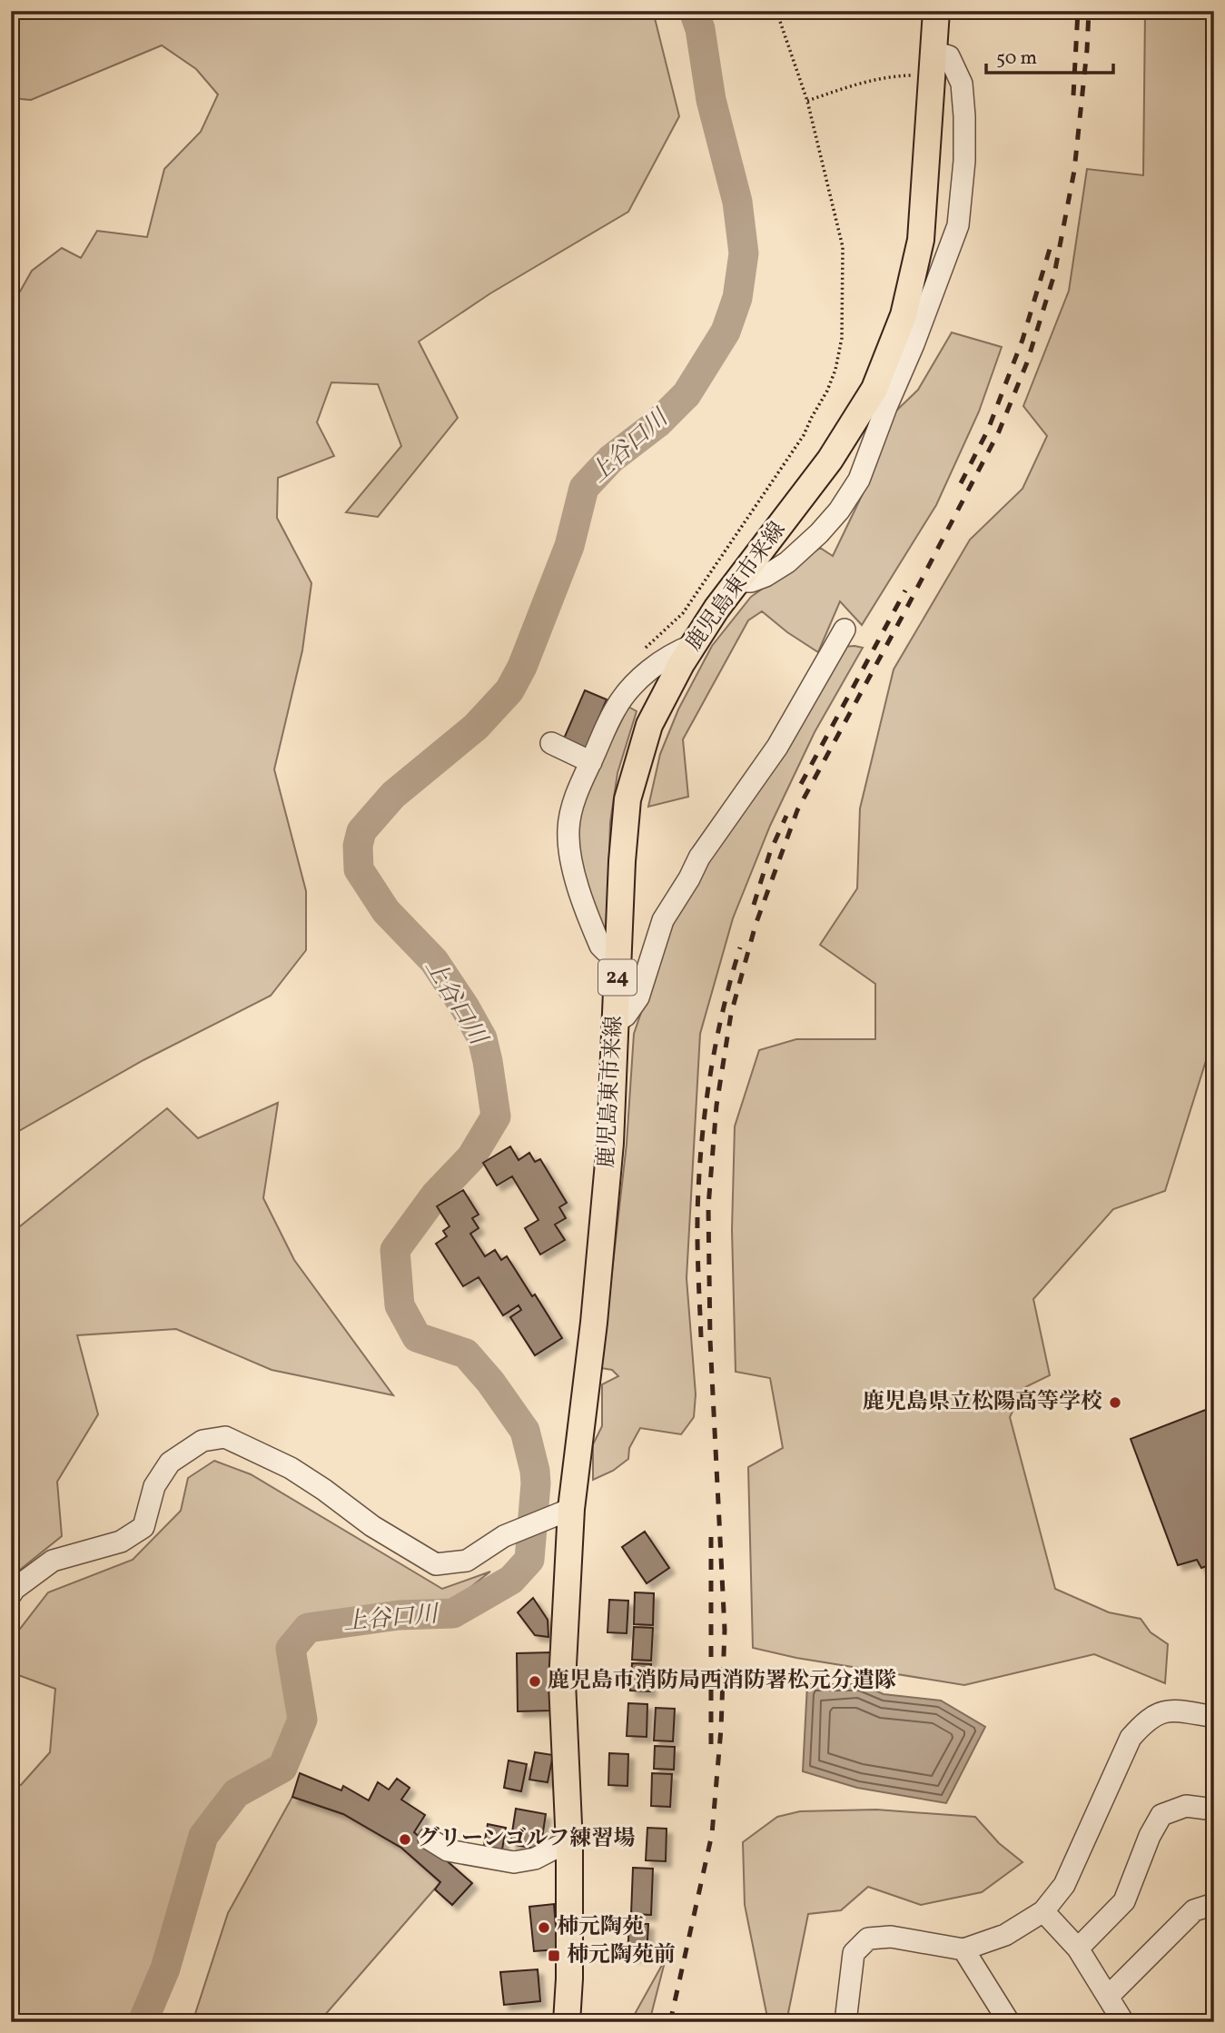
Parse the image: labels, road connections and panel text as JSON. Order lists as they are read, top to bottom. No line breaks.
{"streets":{"main road":["鹿児島東市来線","24"]},"water":["上谷口川"],"places":{"other":["鹿児島県立松陽高等学校","鹿児島市消防局西消防署松元分遣隊","グリーンゴルフ練習場","柿元陶苑"],"transit":["柿元陶苑前"]},"scale_bar":"50 m"}
